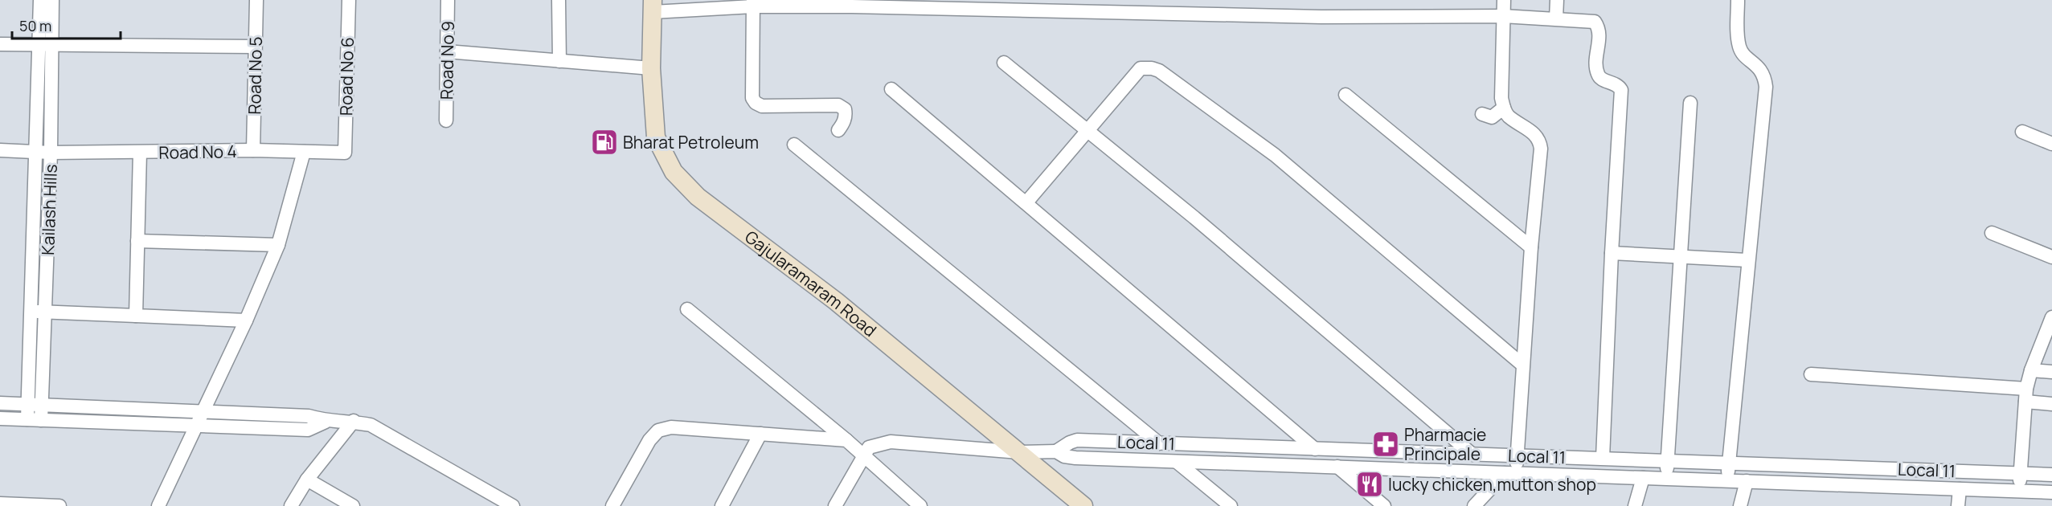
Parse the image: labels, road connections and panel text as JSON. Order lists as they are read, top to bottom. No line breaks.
{"streets":{"main road":["Gajularamaram Road"],"street":["Road No 9","Road No 5","Road No 6","Road No 4","Kailash Hills","Local 11"]},"crossings":[["Road No 5","Road No 4"],["Road No 6","Road No 4"],["Road No 4","Kailash Hills"],["Gajularamaram Road","Local 11"]],"places":{"fuel station":["Bharat Petroleum"],"pharmacy":["Pharmacie Principale"],"restaurant":["lucky chicken,mutton shop"]},"scale_bar":"50 m"}
